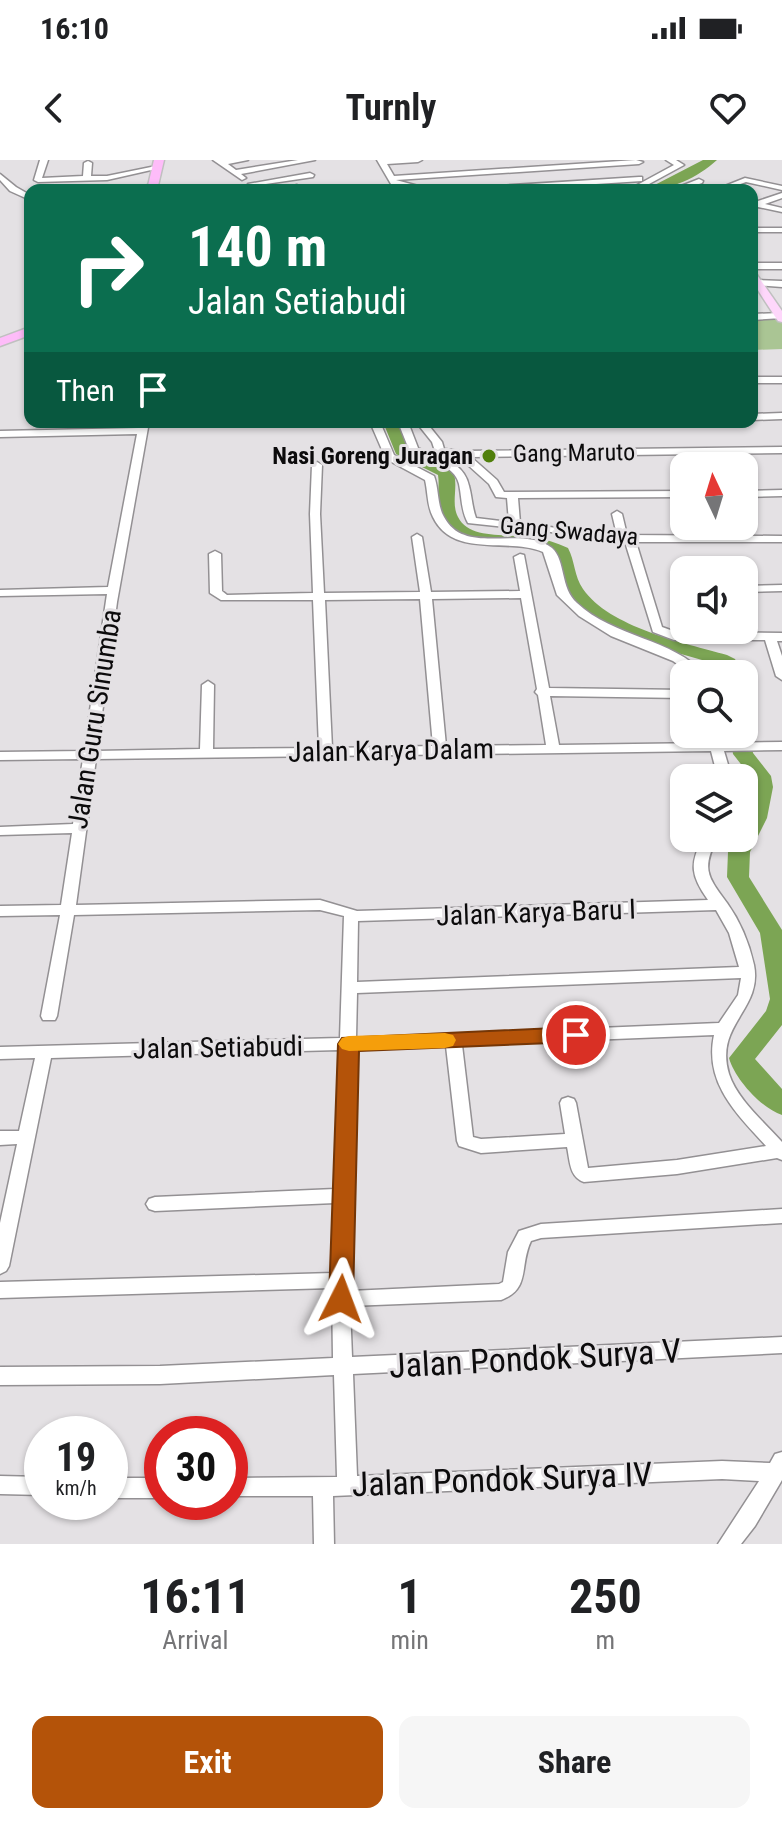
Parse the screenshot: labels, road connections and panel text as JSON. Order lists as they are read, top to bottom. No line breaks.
{"streets":{"street":["Gang Maruto","Gang Swadaya","Jalan Guru Sinumba","Jalan Karya Dalam","Jalan Karya Baru I","Jalan Setiabudi","Jalan Pondok Surya V","Jalan Pondok Surya IV"]},"crossings":[["Jalan Guru Sinumba","Jalan Karya Dalam"],["Jalan Guru Sinumba","Jalan Karya Baru I"]],"places":["Nasi Goreng Juragan"],"north":"top","page":{"status":"16:10","header":"Turnly","turn":["140 m","Jalan Setiabudi"],"then":"Then","speed":"19 km/h","limit":"30","eta":["16:11","Arrival","1","min","250","m"],"buttons":["Exit","Share"]}}
